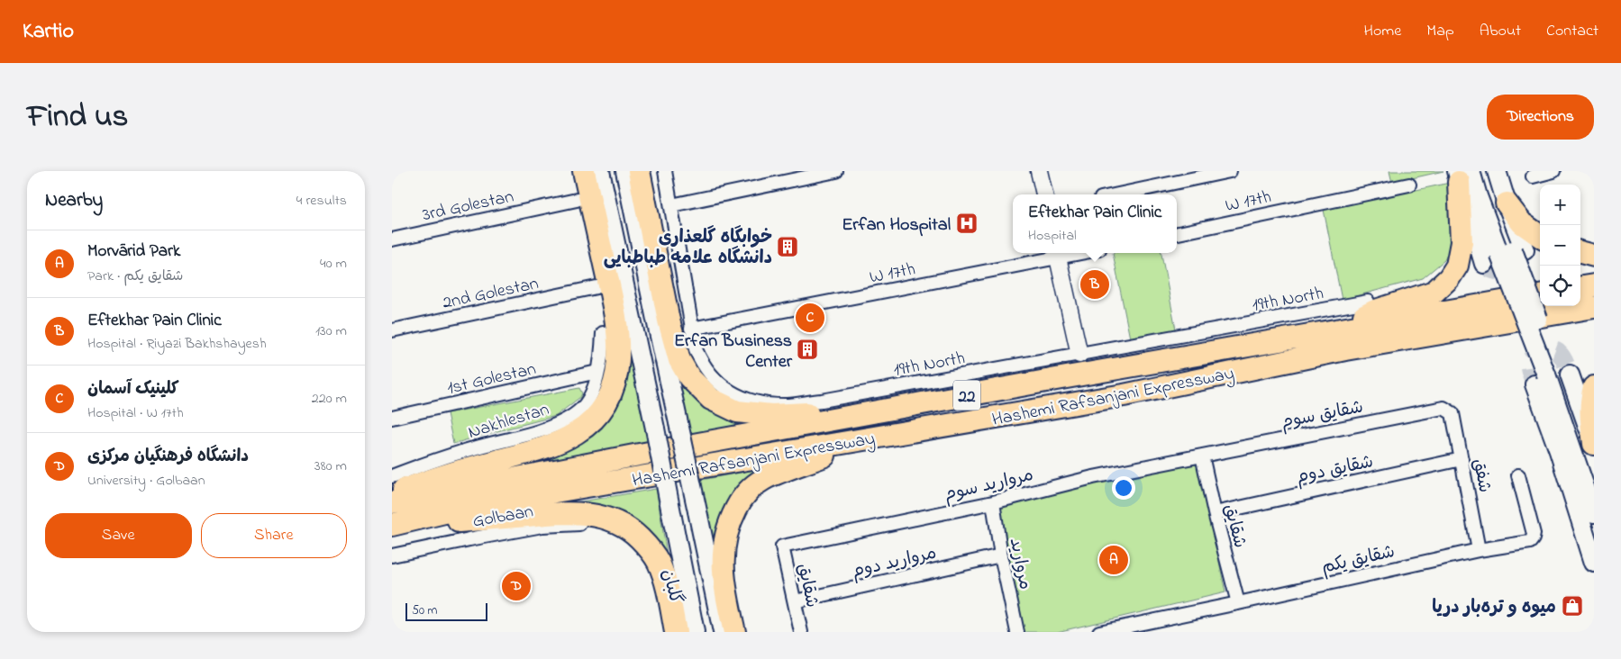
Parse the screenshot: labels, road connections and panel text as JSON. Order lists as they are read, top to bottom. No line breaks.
{"streets":{"highway":["22","Hashemi Rafsanjani Expressway"],"street":["W 17th","3rd Golestan","2nd Golestan","19th North","1st Golestan","شقایق سوم","Nakhlestan","شقایق دوم","شفق","مروارید سوم","Golbaan","شقایق","شقایق یکم","مروارید دوم","مروارید"]},"crossings":[["W 17th","19th North"],["1st Golestan","Nakhlestan"],["شقایق سوم","شفق"],["شقایق سوم","مروارید سوم"],["شقایق سوم","شقایق"],["شقایق دوم","شفق"],["شقایق دوم","شقایق"],["شفق","شقایق یکم"],["مروارید سوم","شقایق"],["مروارید سوم","مروارید"],["شقایق","شقایق یکم"],["شقایق","مروارید دوم"],["مروارید دوم","مروارید"]],"places":{"hospital":["Erfan Hospital"],"building":["خوابگاه گلعذاری دانشگاه علامه طباطبایی","Erfan Business Center"],"shop":["میوه و تره‌بار دریا"]},"scale_bar":"50 m","page":{"header":"Kartio","nav":["Home","Map","About","Contact"],"title":"Find us","buttons":["Directions",["Save","Share"]],"heading":["Nearby","4 results"],"map_buttons":["+","−"],"popup":["Eftekhar Pain Clinic","Hospital"],"list":[{"mark":"A","name":"Morvārid Park","note":"Park · شقایق یکم","value":"40 m"},{"mark":"B","name":"Eftekhar Pain Clinic","note":"Hospital · Riyazi Bakhshayesh","value":"130 m"},{"mark":"C","name":"کلینیک آسمان","note":"Hospital · W 17th","value":"220 m"},{"mark":"D","name":"دانشگاه فرهنگیان مرکزی","note":"University · Golbaan","value":"380 m"}],"pins":["B","C","A","D"],"scale":"50 m"}}
